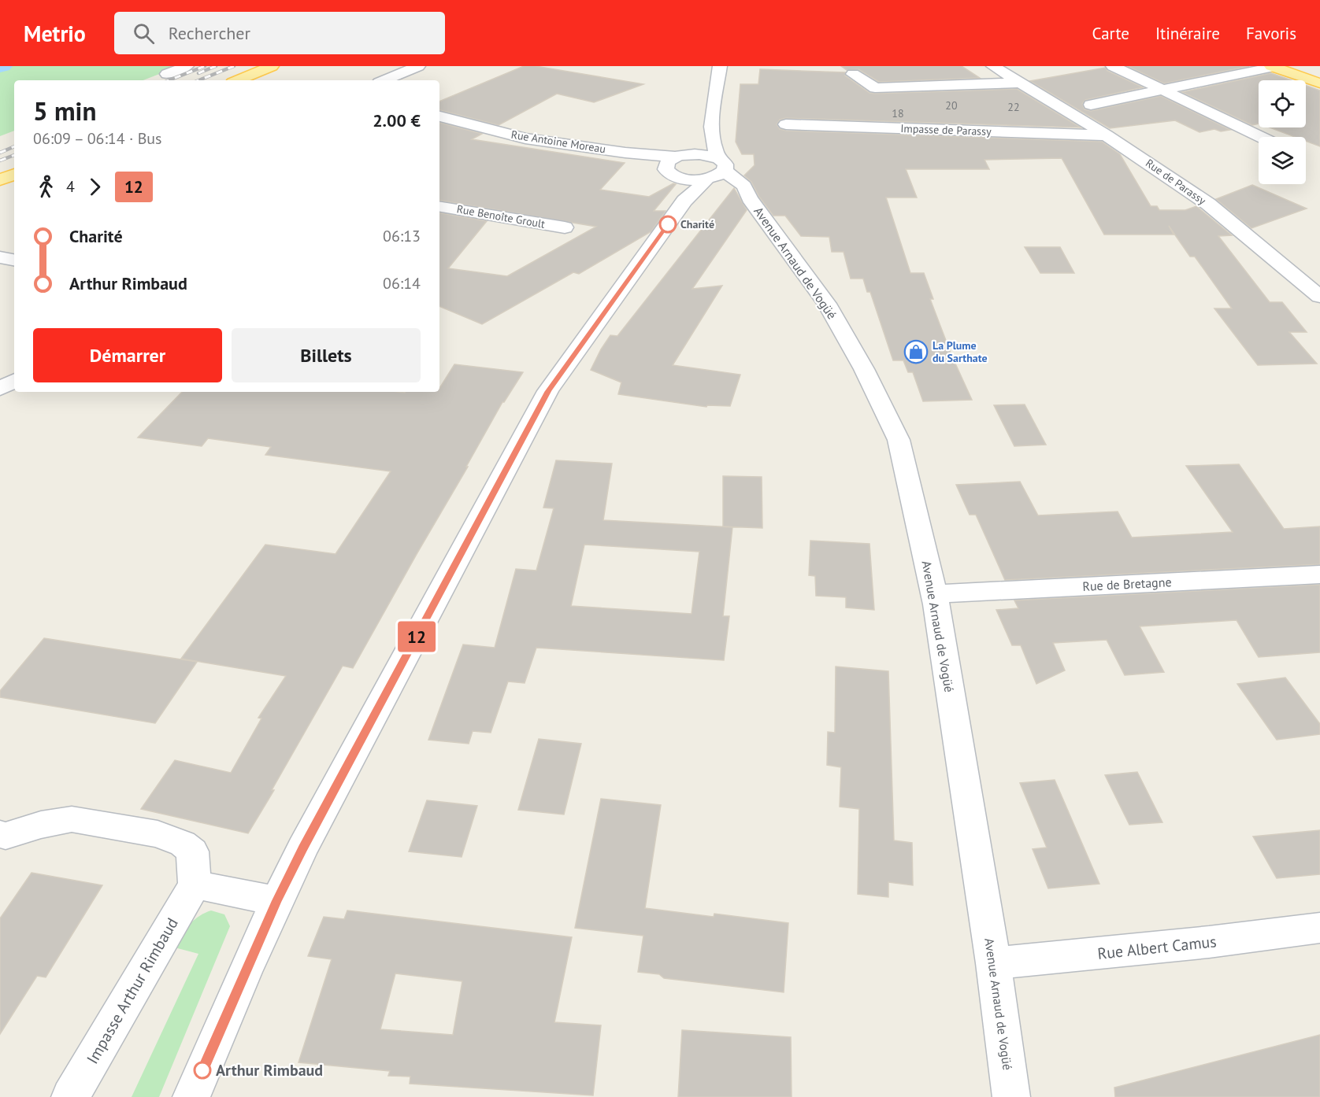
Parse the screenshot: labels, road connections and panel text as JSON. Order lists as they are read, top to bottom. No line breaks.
{"streets":{"street":["Impasse de Parassy","Rue Antoine Moreau","Rue de Parassy","Rue Benoîte Groult","Avenue Arnaud de Vogüé","Rue de Bretagne","Rue Albert Camus","Impasse Arthur Rimbaud"]},"crossings":[["Impasse de Parassy","Rue de Parassy"],["Rue Antoine Moreau","Avenue Arnaud de Vogüé"],["Avenue Arnaud de Vogüé","Rue de Bretagne"],["Avenue Arnaud de Vogüé","Rue Albert Camus"]],"places":{"other":["Charité","Arthur Rimbaud"],"shop":["La Plume du Sarthate"]},"lines":["bus line 12"],"house_numbers":["20","22","18"],"page":{"header":"Metrio","search":"Rechercher","nav":["Carte","Itinéraire","Favoris"],"on_map":"12","heading":["5 min","06:09 – 06:14 · Bus","2.00 €"],"legs":["4","12"],"list":[{"name":"Charité","value":"06:13"},{"name":"Arthur Rimbaud","value":"06:14"}],"buttons":["Démarrer","Billets"]}}
